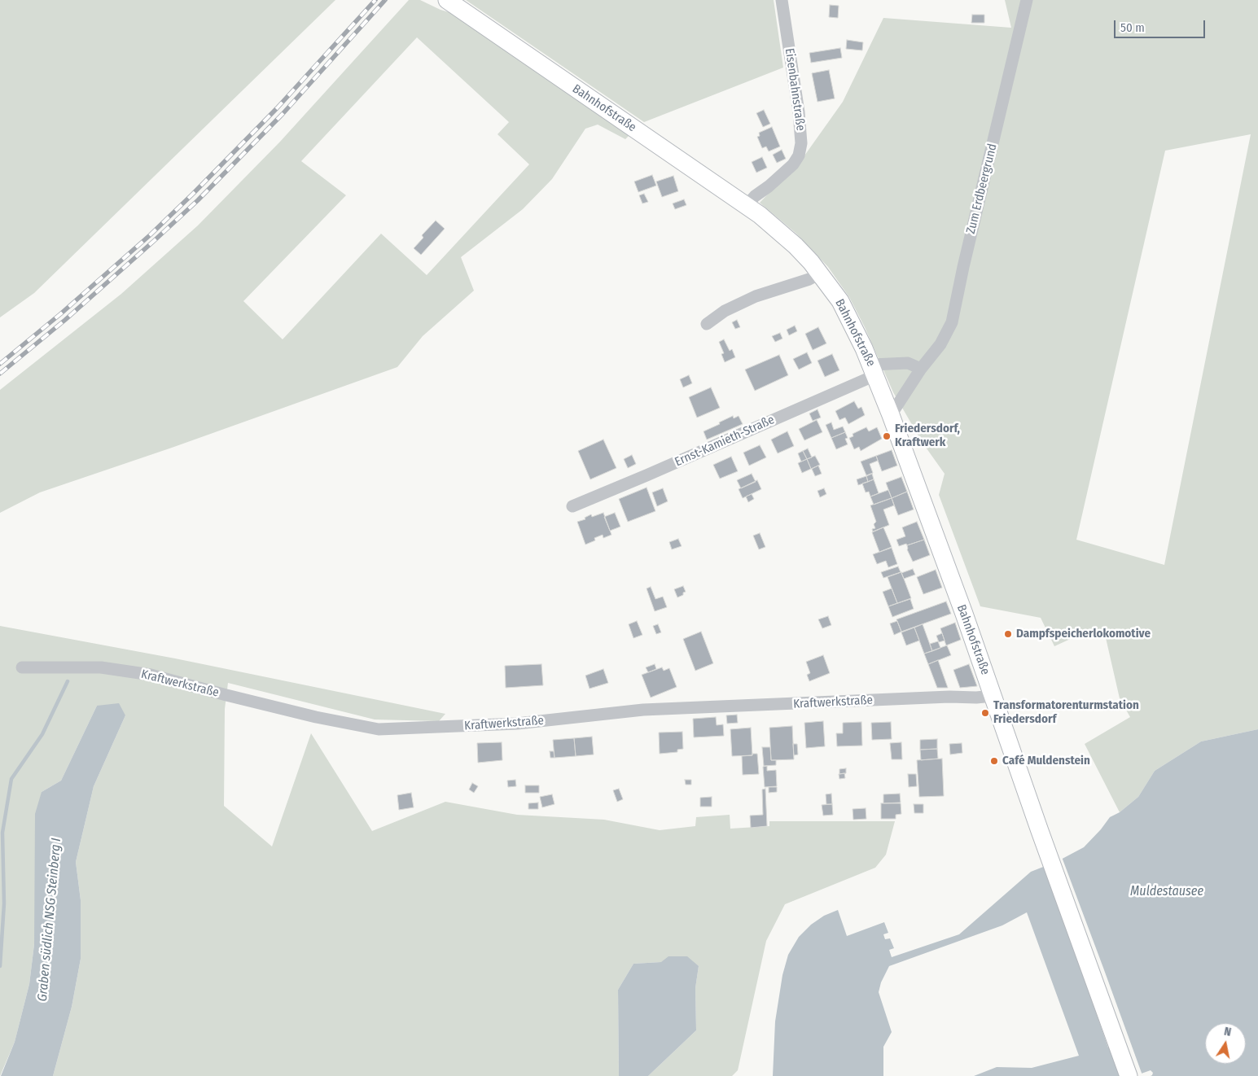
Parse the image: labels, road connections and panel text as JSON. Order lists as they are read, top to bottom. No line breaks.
{"streets":{"main road":["Bahnhofstraße"],"street":["Eisenbahnstraße","Zum Erdbeergrund","Ernst-Kamieth-Straße","Kraftwerkstraße"]},"crossings":[["Eisenbahnstraße","Bahnhofstraße"],["Bahnhofstraße","Zum Erdbeergrund"],["Bahnhofstraße","Ernst-Kamieth-Straße"],["Bahnhofstraße","Kraftwerkstraße"]],"water":["Muldestausee","Graben südlich NSG Steinberg I"],"places":["Friedersdorf, Kraftwerk","Dampfspeicherlokomotive","Transformatorenturmstation Friedersdorf","Café Muldenstein"],"scale_bar":"50 m","north":"top"}
